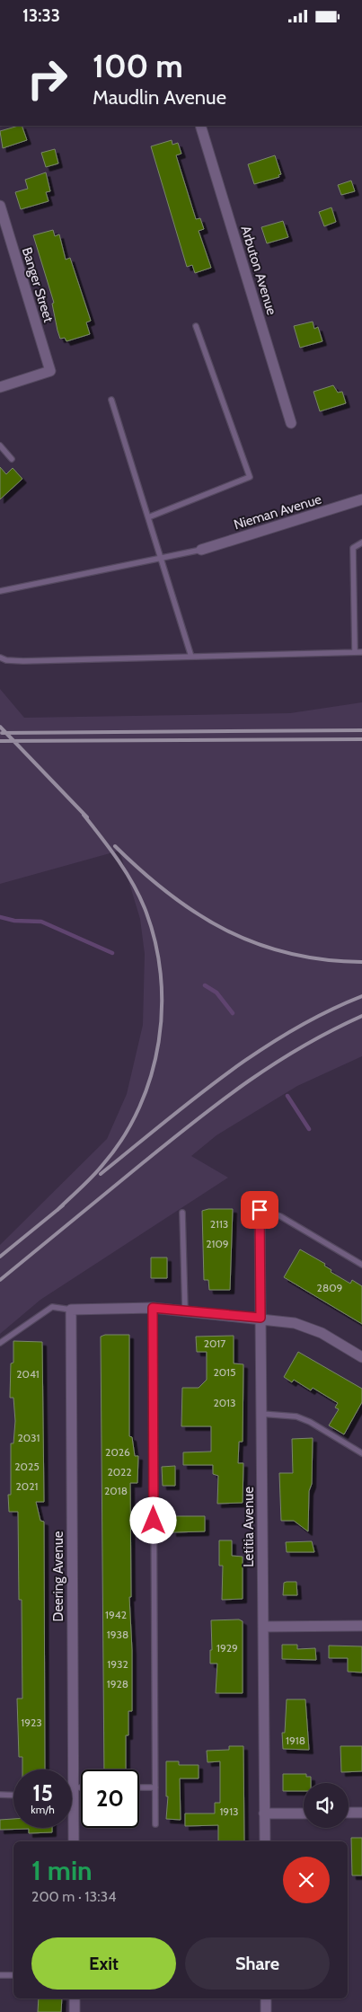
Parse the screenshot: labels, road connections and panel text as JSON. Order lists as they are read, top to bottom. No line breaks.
{"streets":{"street":["Arbuton Avenue","Banger Street","Nieman Avenue","Letitia Avenue","Deering Avenue"]},"house_numbers":["2113","2109","2809","2017","2015","2041","2013","2031","2026","2025","2022","2021","2018","1942","1938","1929","1932","1928","1923","1918","1913"],"page":{"status":"13:33","turn":["100 m","Maudlin Avenue"],"speed":"15 km/h","limit":"20","heading":["1 min","200 m · 13:34"],"buttons":["Exit","Share"]}}
